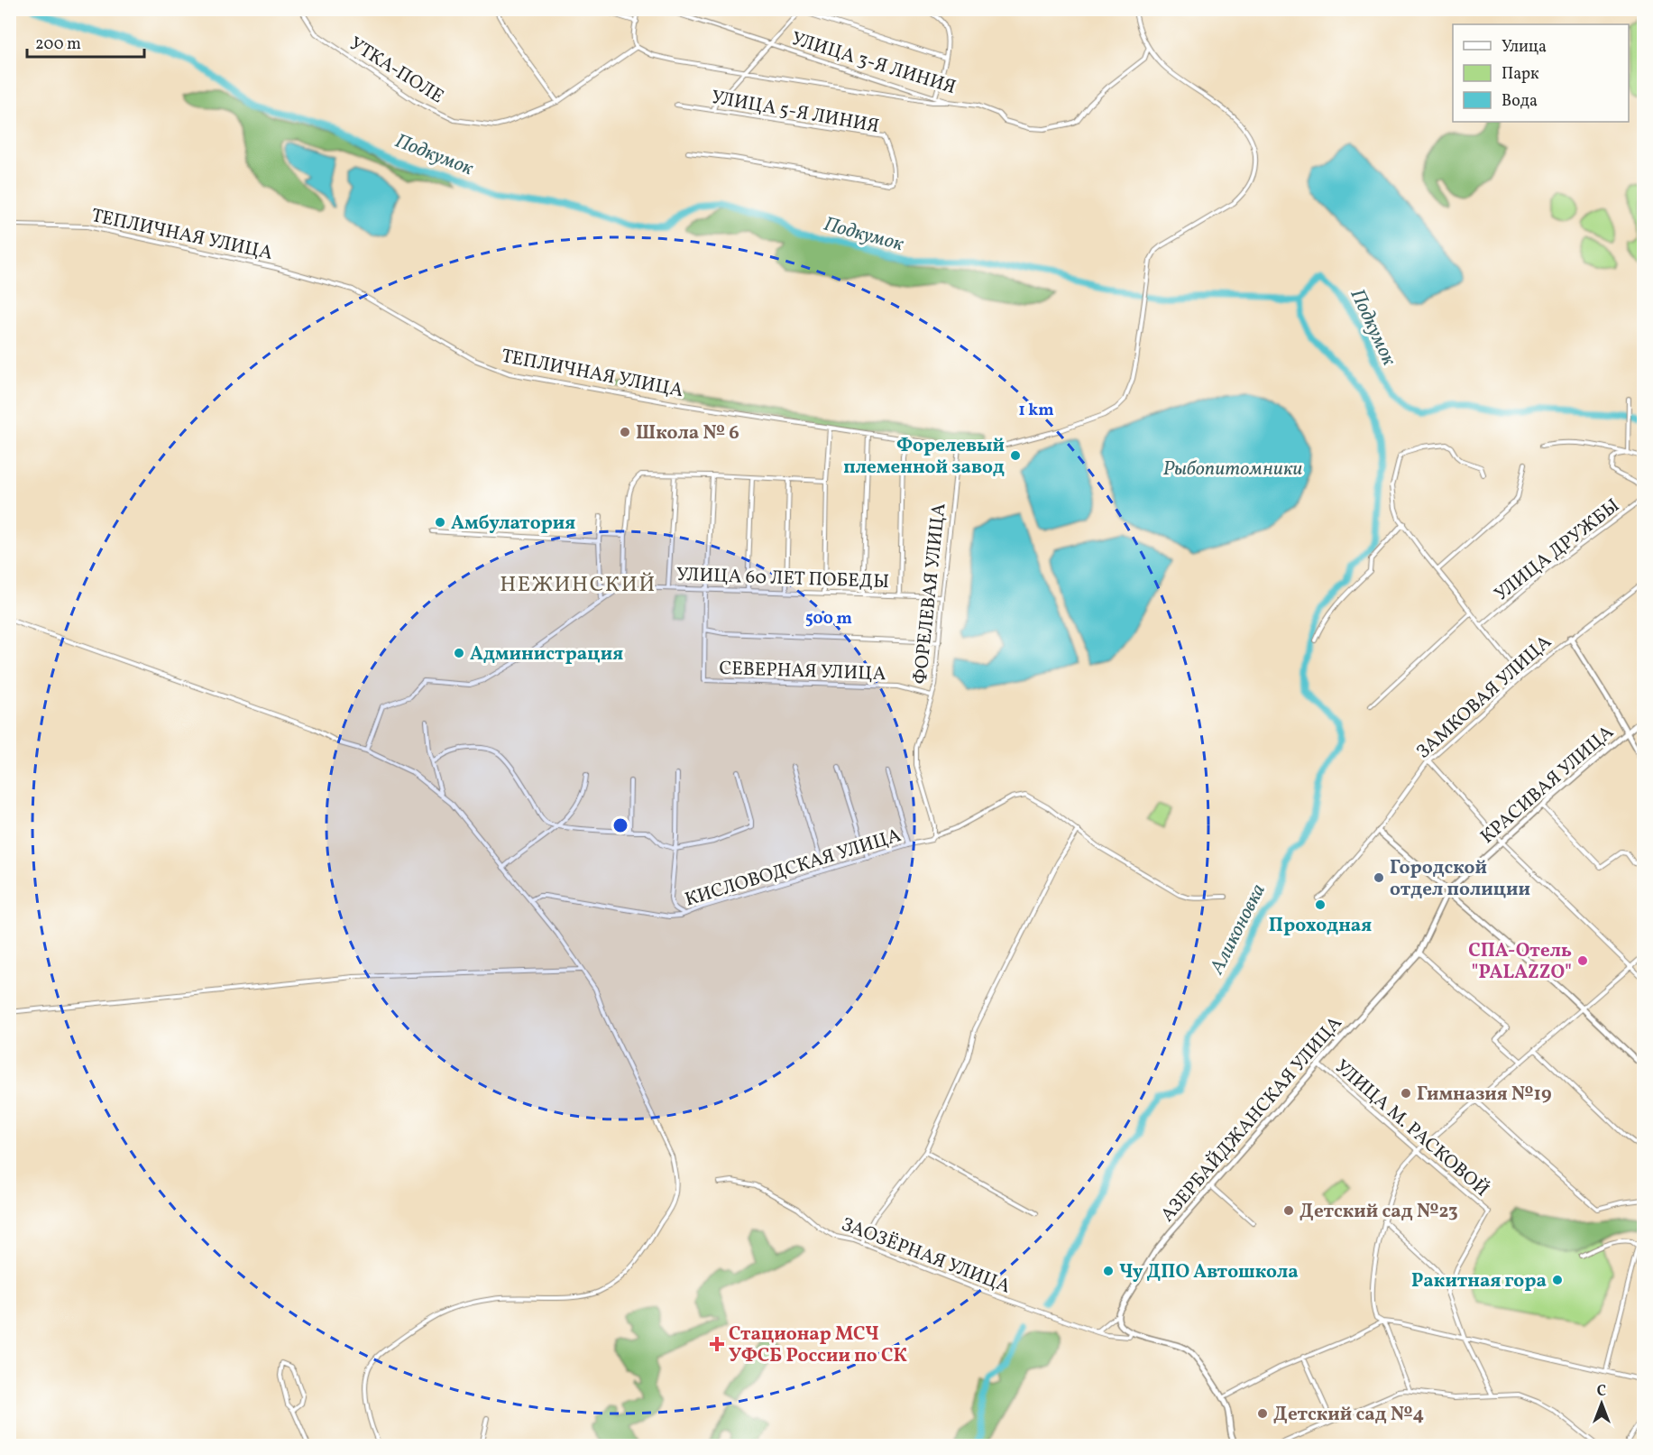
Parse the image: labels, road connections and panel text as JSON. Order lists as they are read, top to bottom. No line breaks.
{"streets":{"main road":["КРАСИВАЯ УЛИЦА","АЗЕРБАЙДЖАНСКАЯ УЛИЦА"],"street":["УЛИЦА 3-Я ЛИНИЯ","УТКА-ПОЛЕ","УЛИЦА 5-Я ЛИНИЯ","ТЕПЛИЧНАЯ УЛИЦА","УЛИЦА ДРУЖБЫ","УЛИЦА 60 ЛЕТ ПОБЕДЫ","ФОРЕЛЕВАЯ УЛИЦА","СЕВЕРНАЯ УЛИЦА","ЗАМКОВАЯ УЛИЦА","КИСЛОВОДСКАЯ УЛИЦА","УЛИЦА М. РАСКОВОЙ","ЗАОЗЁРНАЯ УЛИЦА"]},"crossings":[["УЛИЦА 3-Я ЛИНИЯ","ТЕПЛИЧНАЯ УЛИЦА"],["ТЕПЛИЧНАЯ УЛИЦА","ФОРЕЛЕВАЯ УЛИЦА"],["УЛИЦА 60 ЛЕТ ПОБЕДЫ","ФОРЕЛЕВАЯ УЛИЦА"],["ФОРЕЛЕВАЯ УЛИЦА","СЕВЕРНАЯ УЛИЦА"],["ФОРЕЛЕВАЯ УЛИЦА","КИСЛОВОДСКАЯ УЛИЦА"],["КРАСИВАЯ УЛИЦА","АЗЕРБАЙДЖАНСКАЯ УЛИЦА"],["АЗЕРБАЙДЖАНСКАЯ УЛИЦА","УЛИЦА М. РАСКОВОЙ"]],"districts":["НЕЖИНСКИЙ"],"water":["Подкумок","Рыбопитомники","Аликоновка"],"places":{"other":["Школа № 6","Форелевый племенной завод","Амбулатория","Администрация","Городской отдел полиции","Проходная","СПА-Отель \"PALAZZO\"","Гимназия №19","Детский сад №23","Чу ДПО Автошкола","Ракитная гора","Детский сад №4"],"health":["Стационар МСЧ УФСБ России по СК"]},"legend":["Улица","Парк","Вода"],"scale_bar":"200 m","north":"top","rings":["1 km","500 m"]}
